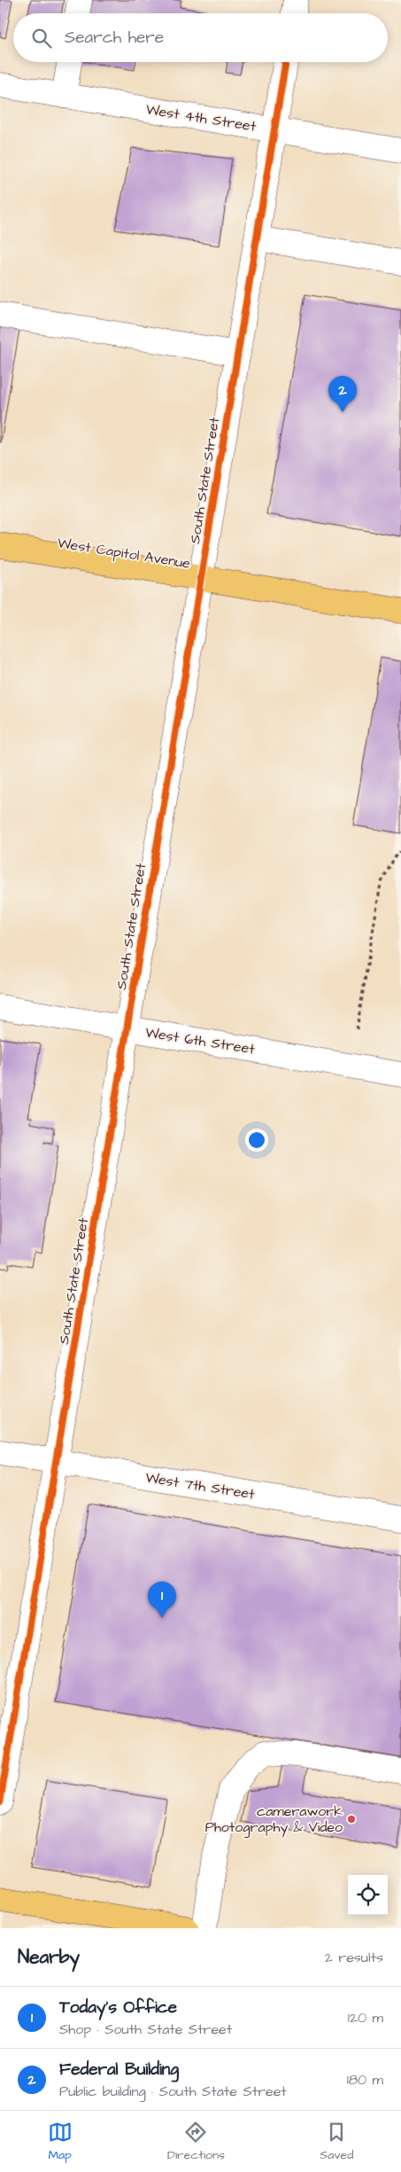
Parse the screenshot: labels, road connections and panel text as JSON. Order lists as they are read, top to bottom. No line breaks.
{"streets":{"main road":["West Capitol Avenue"],"street":["West 4th Street","South State Street","West 6th Street","West 7th Street"]},"crossings":[["West 4th Street","South State Street"],["South State Street","West Capitol Avenue"],["South State Street","West 6th Street"],["South State Street","West 7th Street"]],"places":["camerawork Photography & Video"],"page":{"search":"Search here","pins":["2","1"],"heading":["Nearby","2 results"],"list":[{"mark":"1","name":"Today's Office","note":"Shop · South State Street","value":"120 m"},{"mark":"2","name":"Federal Building","note":"Public building · South State Street","value":"180 m"}],"nav":["Map","Directions","Saved"]}}
